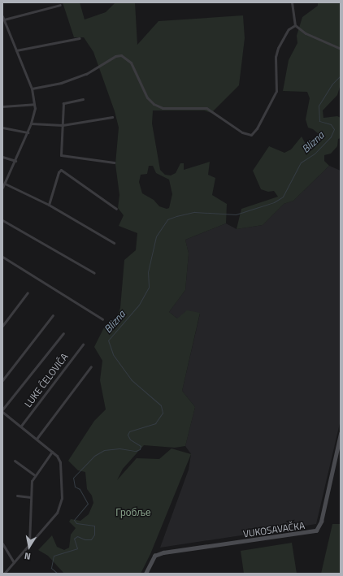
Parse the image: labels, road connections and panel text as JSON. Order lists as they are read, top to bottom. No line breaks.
{"streets":{"street":["LUKE ĆELOVIĆA","VUKOSAVAČKA"]},"water":["Blizna"],"parks":["Гробље"],"north":"bottom"}
